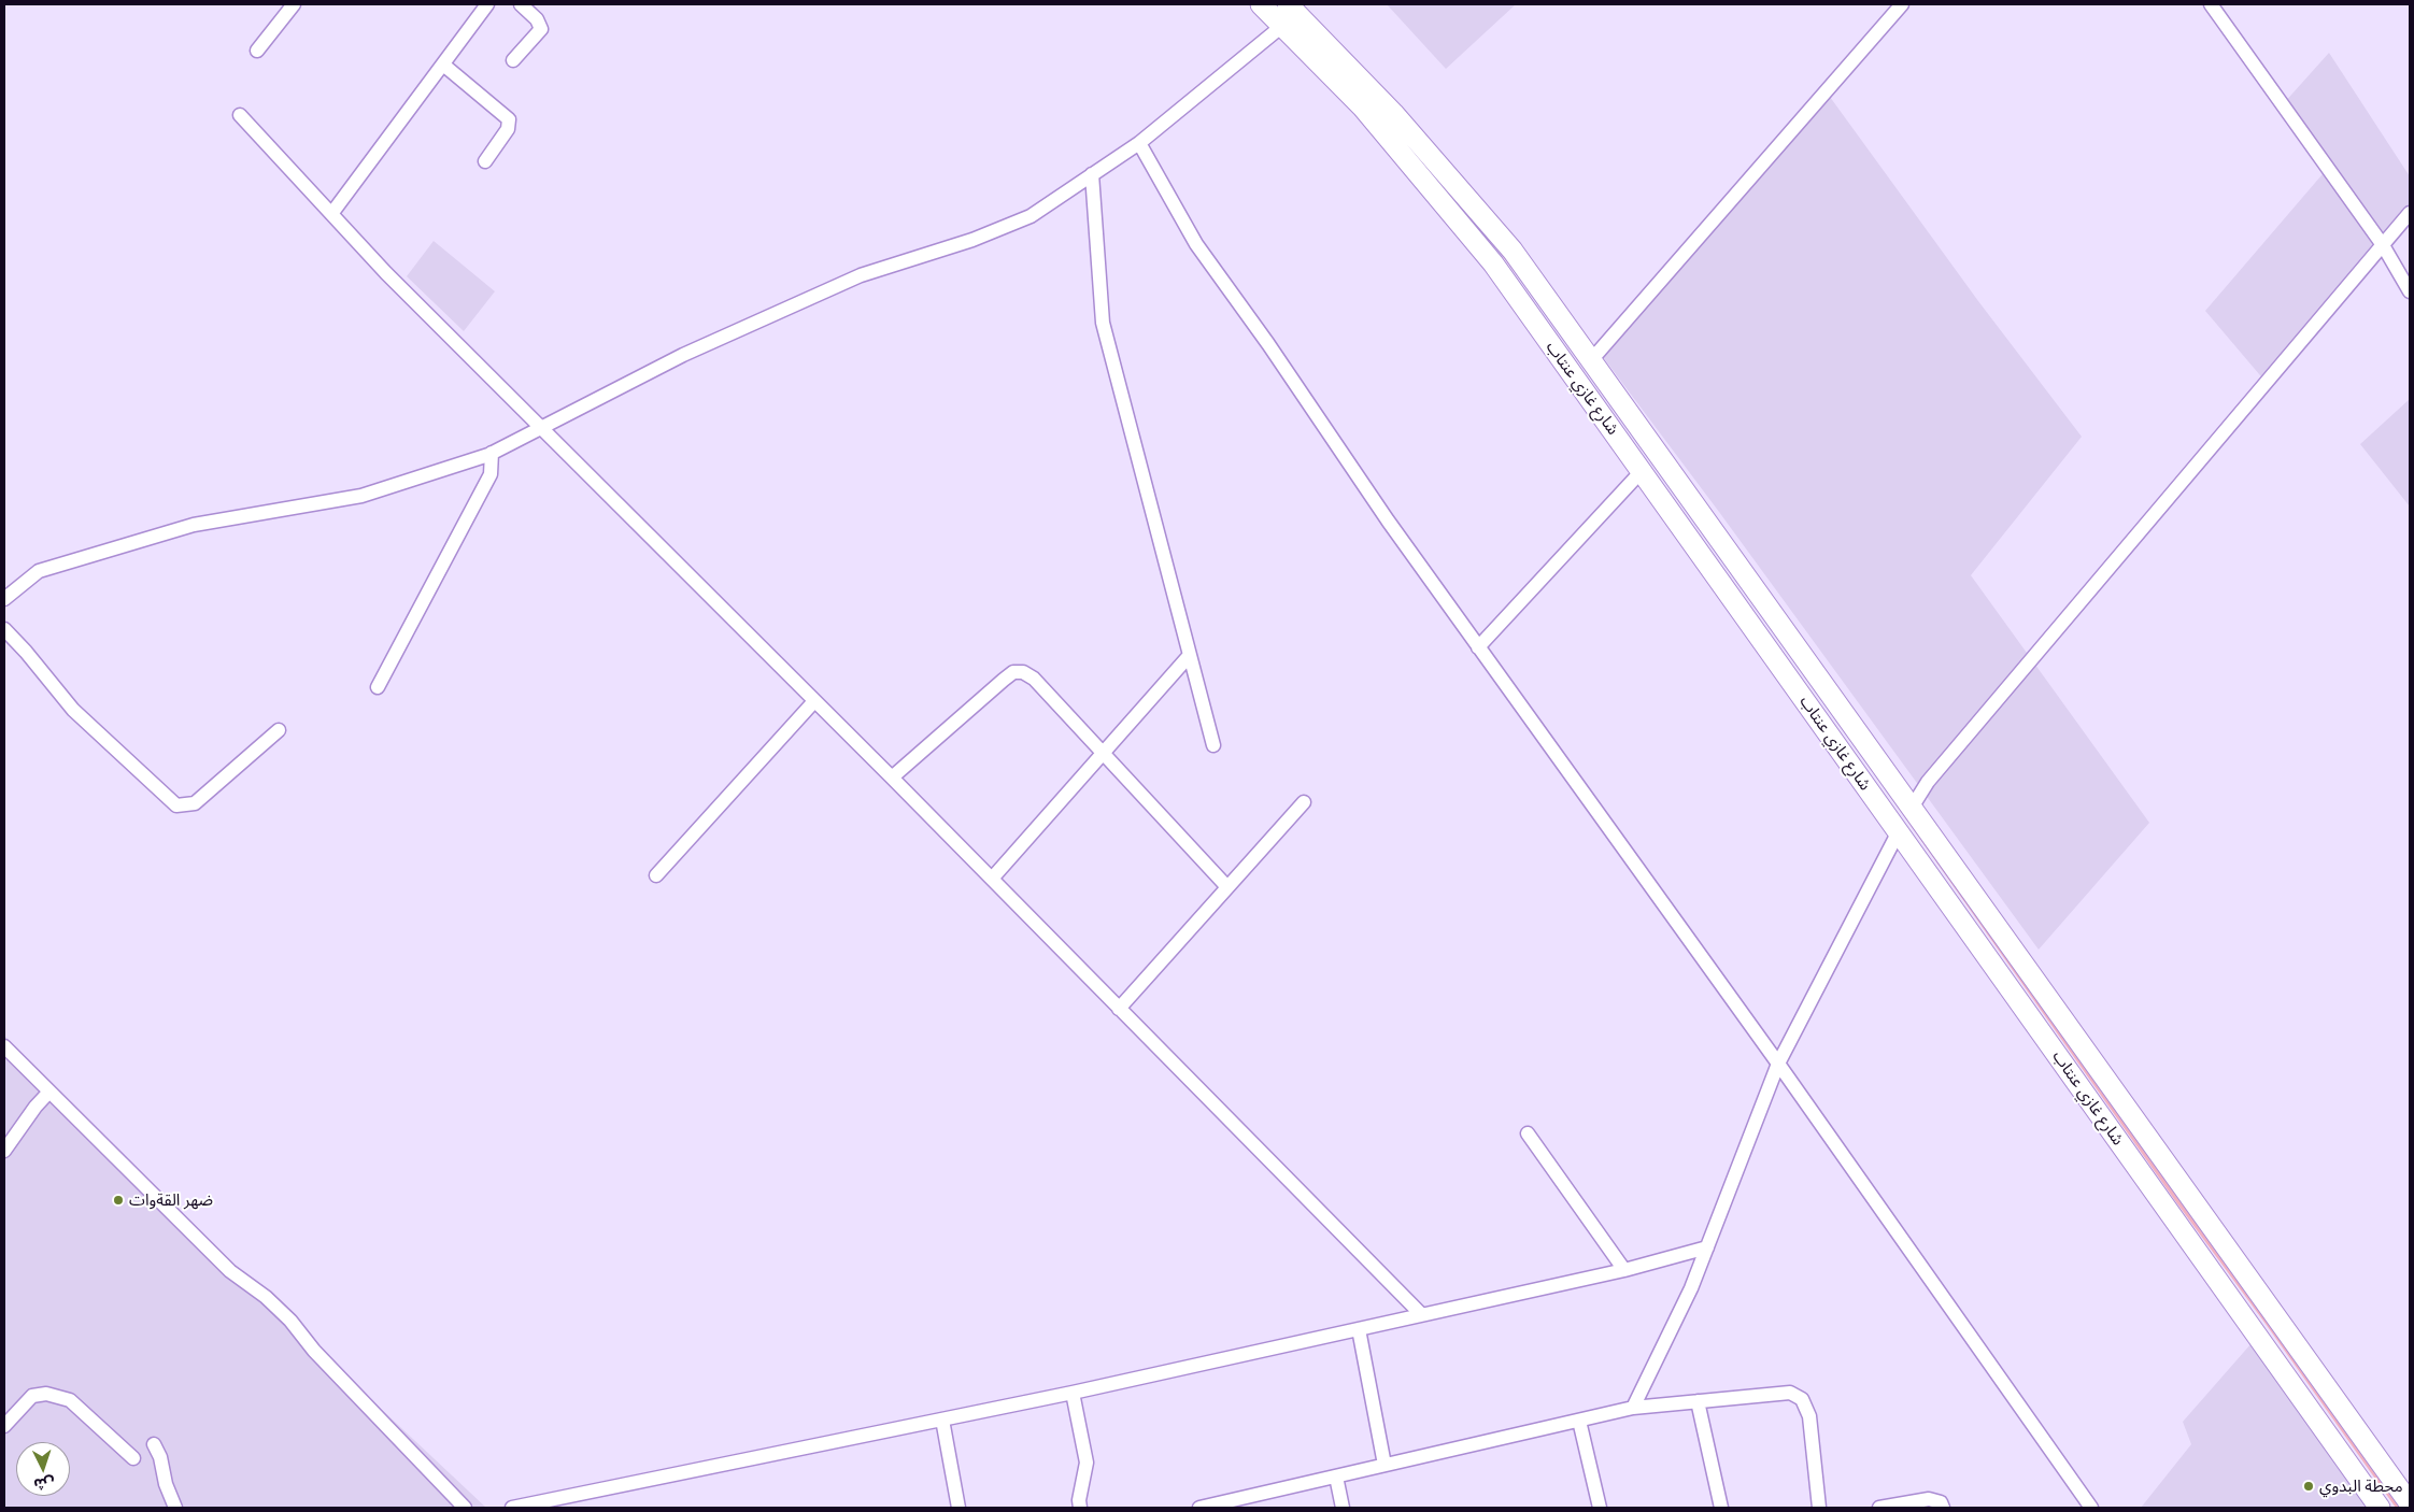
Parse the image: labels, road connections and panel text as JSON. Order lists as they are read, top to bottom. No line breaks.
{"streets":{"highway":["شارع غازي عنتاب"]},"places":["ضهر القةوات","محطة البدوي"],"north":"bottom"}
